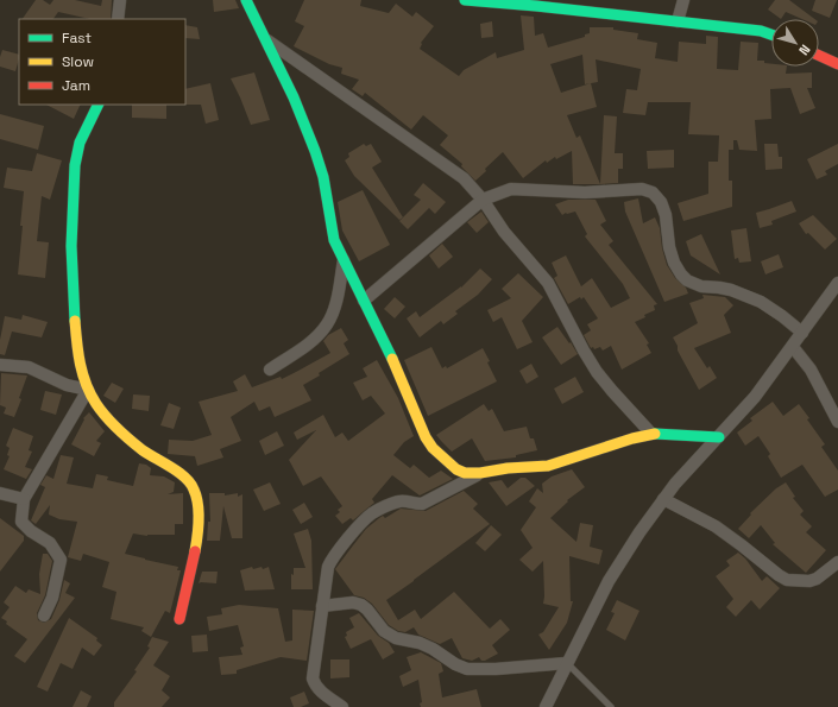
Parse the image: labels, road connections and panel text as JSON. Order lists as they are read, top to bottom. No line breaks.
{"legend":["Fast","Slow","Jam"],"north":"bottom right"}
